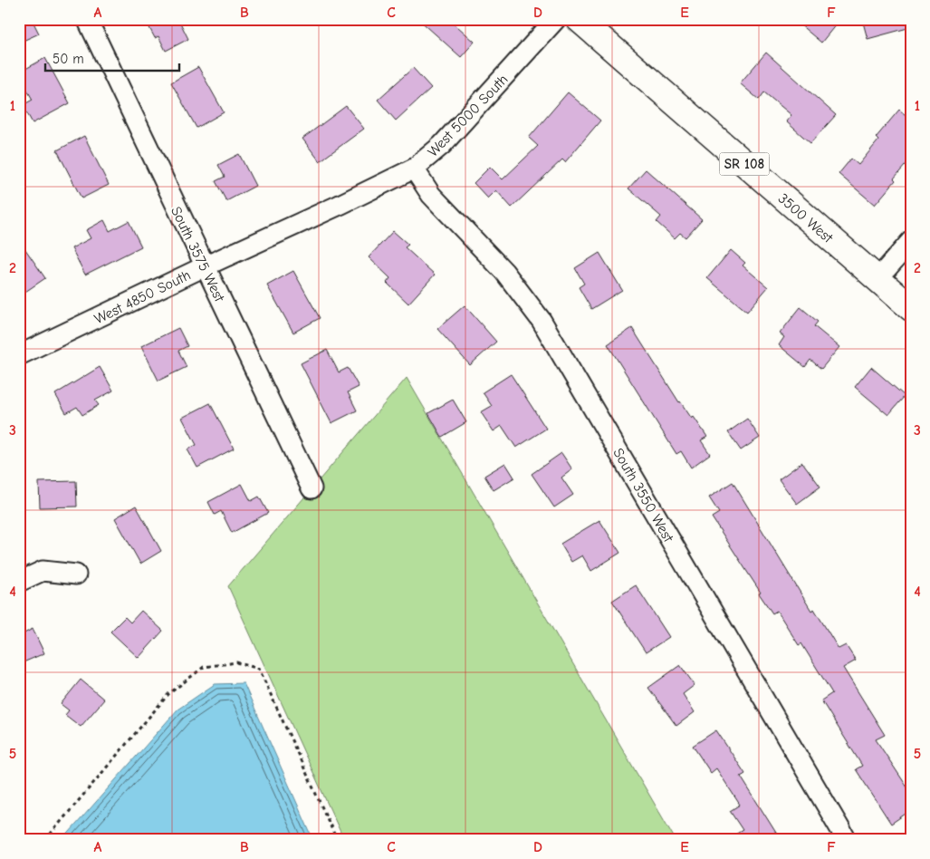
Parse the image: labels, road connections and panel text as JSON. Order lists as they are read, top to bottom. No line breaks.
{"streets":{"main road":["SR 108","3500 West"],"street":["West 5000 South","South 3575 West","West 4850 South","South 3550 West"]},"crossings":[["West 5000 South","West 4850 South"],["West 5000 South","South 3550 West"],["South 3575 West","West 4850 South"]],"scale_bar":"50 m","grid":{"columns":["A","B","C","D","E","F"],"rows":["1","2","3","4","5"]}}
